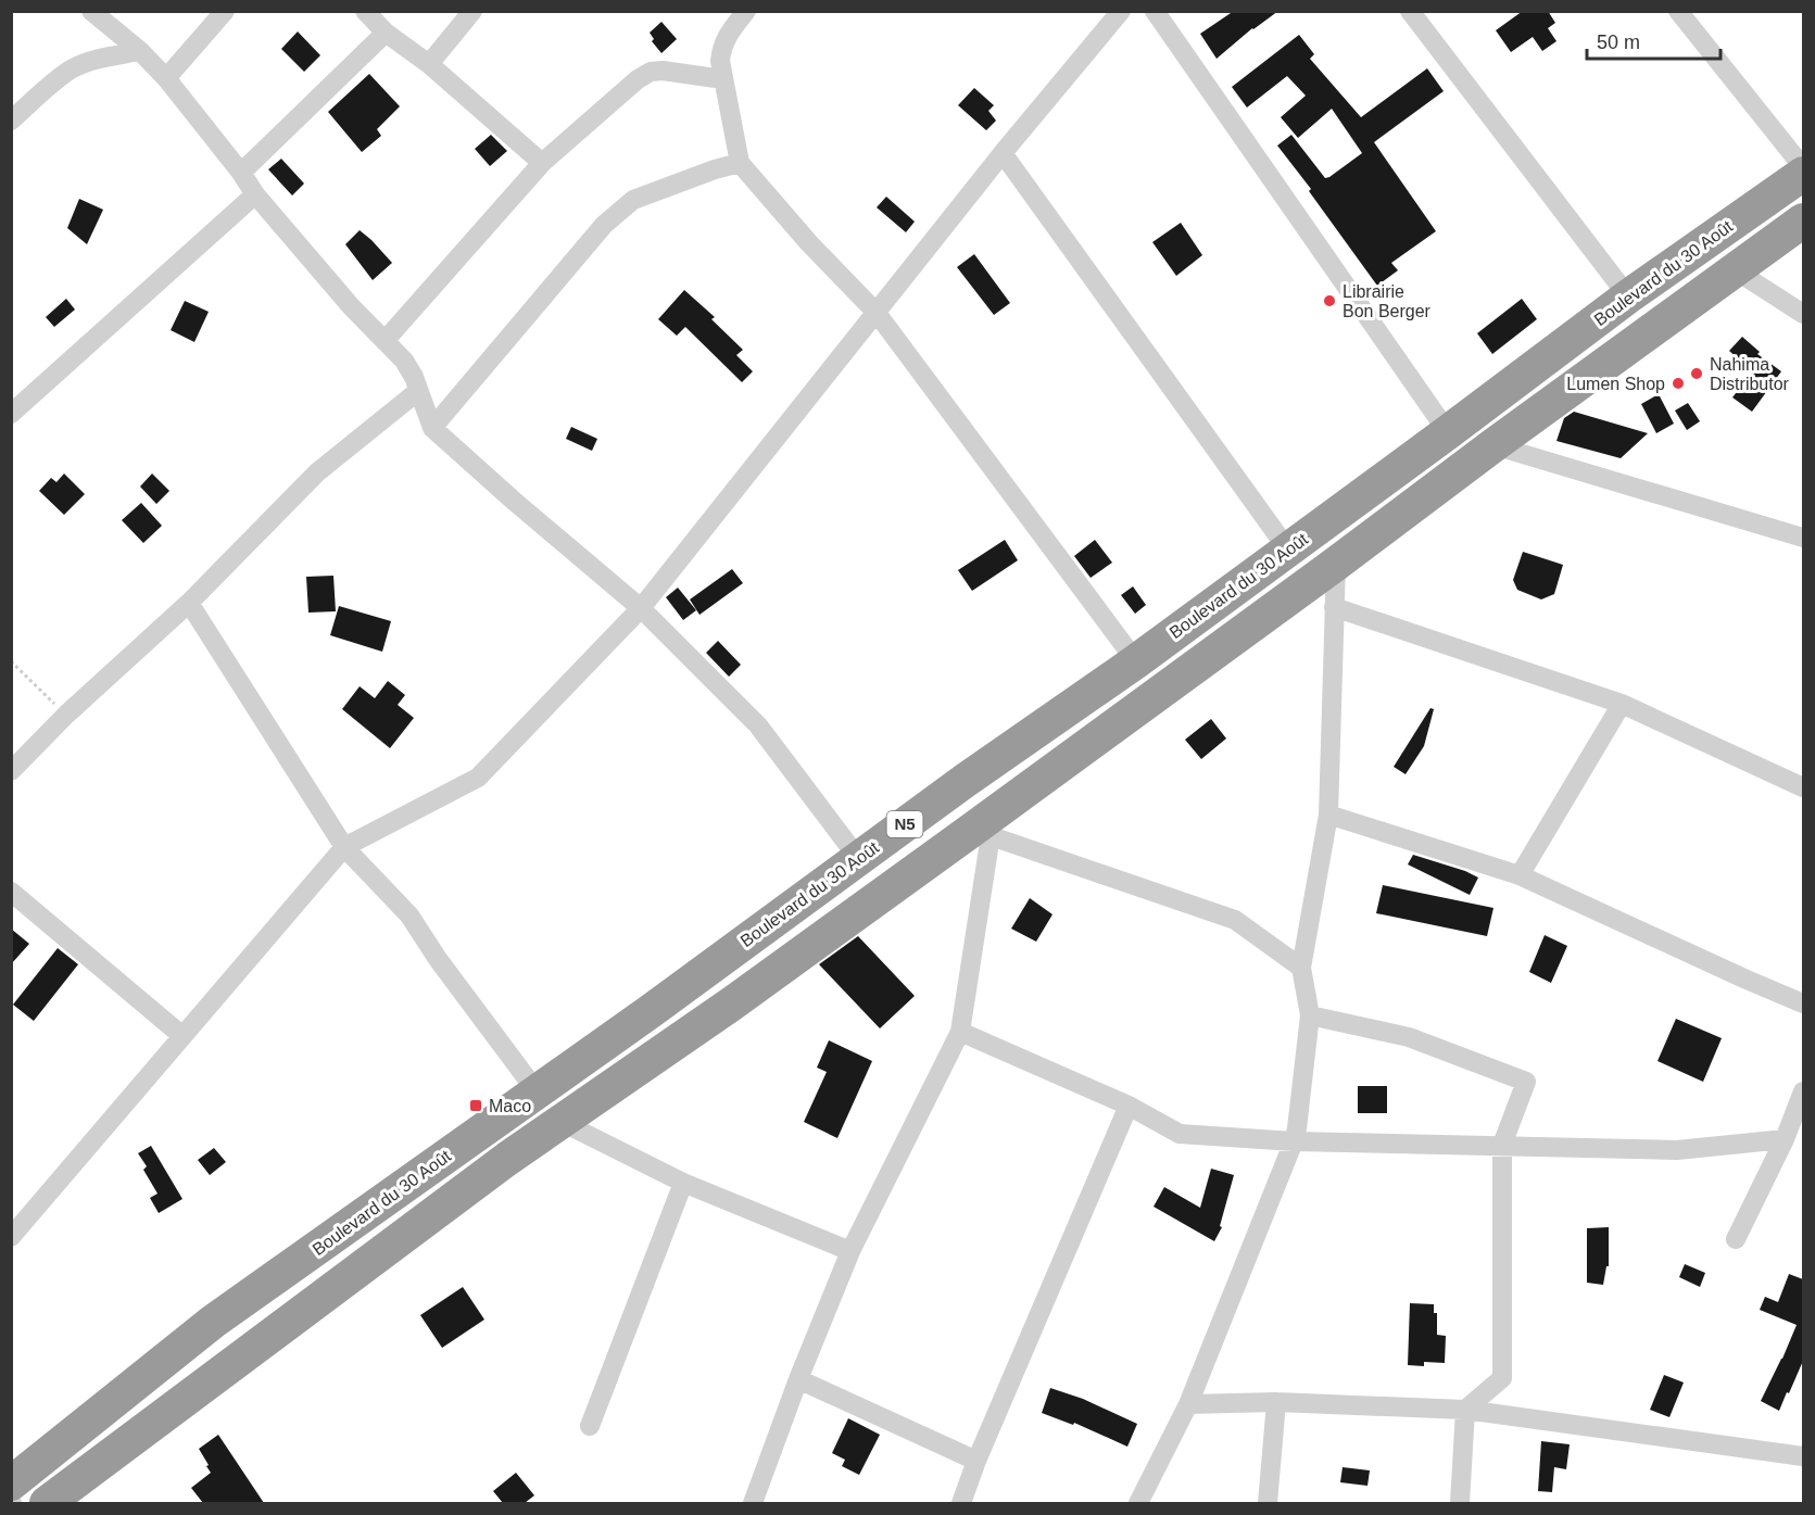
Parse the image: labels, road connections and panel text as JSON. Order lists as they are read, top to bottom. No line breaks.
{"streets":{"highway":["Boulevard du 30 Août","N5"]},"places":{"other":["Librairie Bon Berger","Nahima Distributor","Lumen Shop"],"transit":["Maco"]},"scale_bar":"50 m"}
